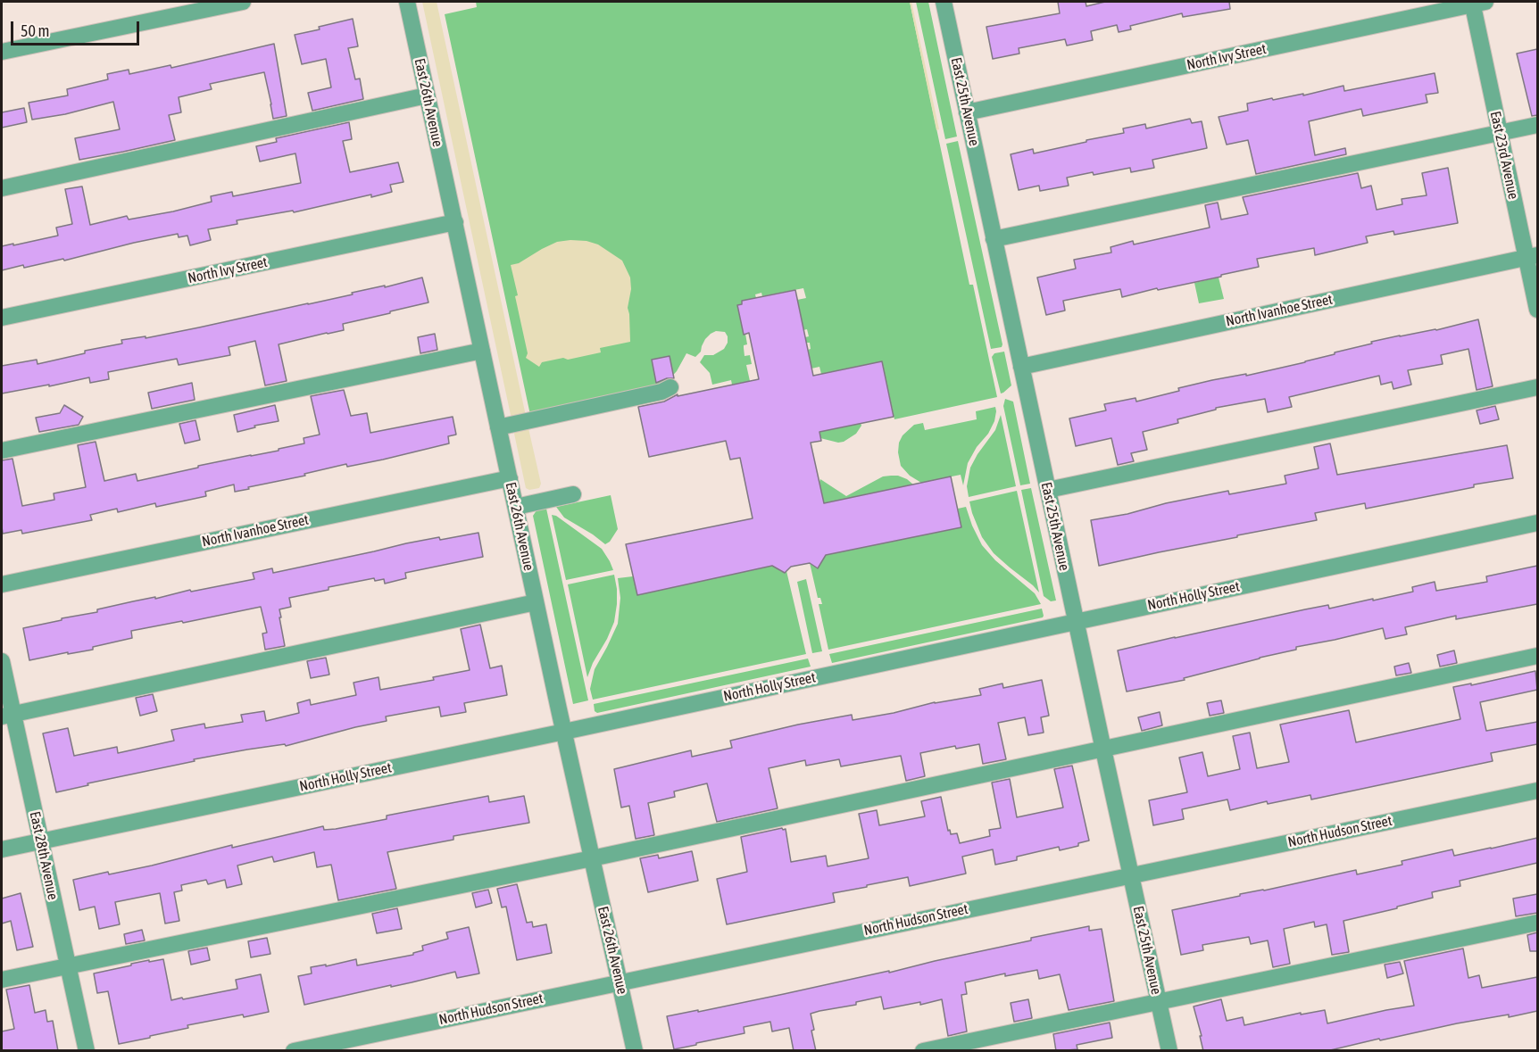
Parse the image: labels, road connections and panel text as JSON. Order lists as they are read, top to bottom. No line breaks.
{"streets":{"street":["North Ivy Street","East 25th Avenue","East 26th Avenue","East 23rd Avenue","North Ivanhoe Street","North Holly Street","North Hudson Street","East 28th Avenue"]},"crossings":[["North Ivy Street","East 25th Avenue"],["North Ivy Street","East 26th Avenue"],["North Ivy Street","East 23rd Avenue"],["East 25th Avenue","North Ivanhoe Street"],["East 25th Avenue","North Holly Street"],["East 25th Avenue","North Hudson Street"],["East 26th Avenue","North Ivanhoe Street"],["East 26th Avenue","North Holly Street"],["East 26th Avenue","North Hudson Street"],["East 23rd Avenue","North Ivanhoe Street"],["North Holly Street","East 28th Avenue"]],"scale_bar":"50 m"}
